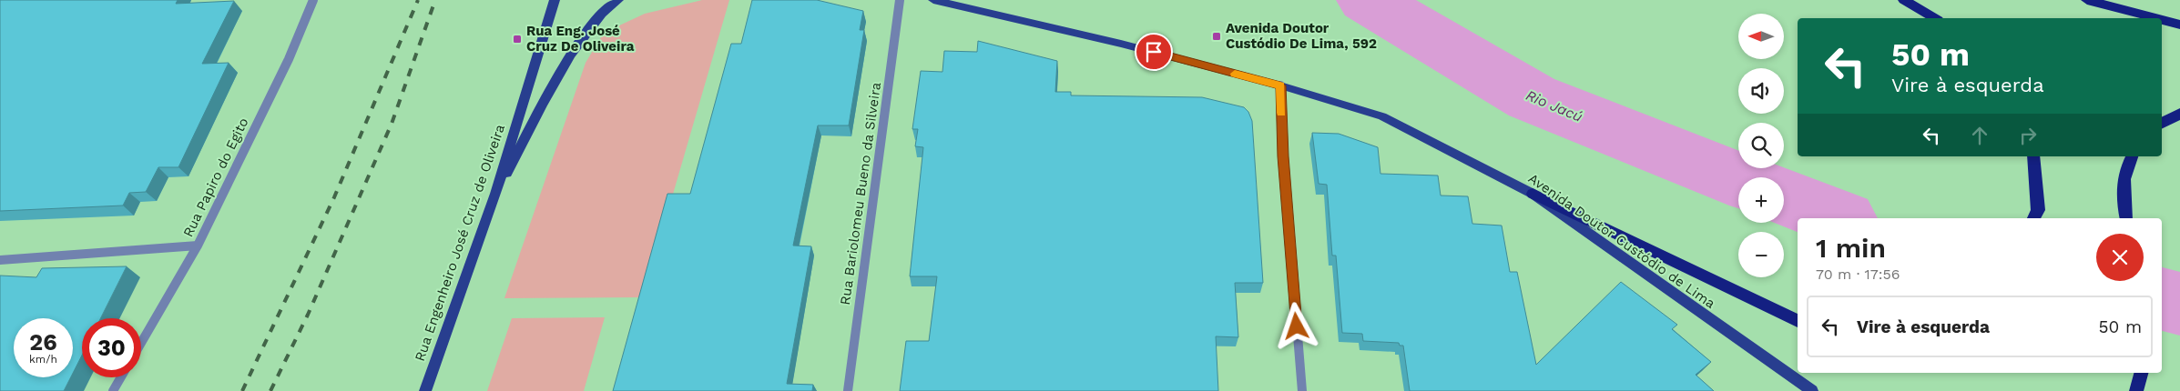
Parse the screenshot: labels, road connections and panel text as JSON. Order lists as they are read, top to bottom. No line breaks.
{"streets":{"main road":["Avenida Doutor Custódio de Lima","Rua Engenheiro José Cruz de Oliveira"],"street":["Rua Papiro do Egito","Rua Bariolomeu Bueno da Silveira"]},"water":["Rio Jacú"],"places":{"transit":["Avenida Doutor Custódio De Lima, 592","Rua Eng. José Cruz De Oliveira"]},"north":"left","page":{"map_buttons":["+","−"],"turn":["50 m","Vire à esquerda"],"heading":["1 min","70 m · 17:56"],"list":[{"name":"Vire à esquerda","value":"50 m"}],"speed":"26 km/h","limit":"30"}}
